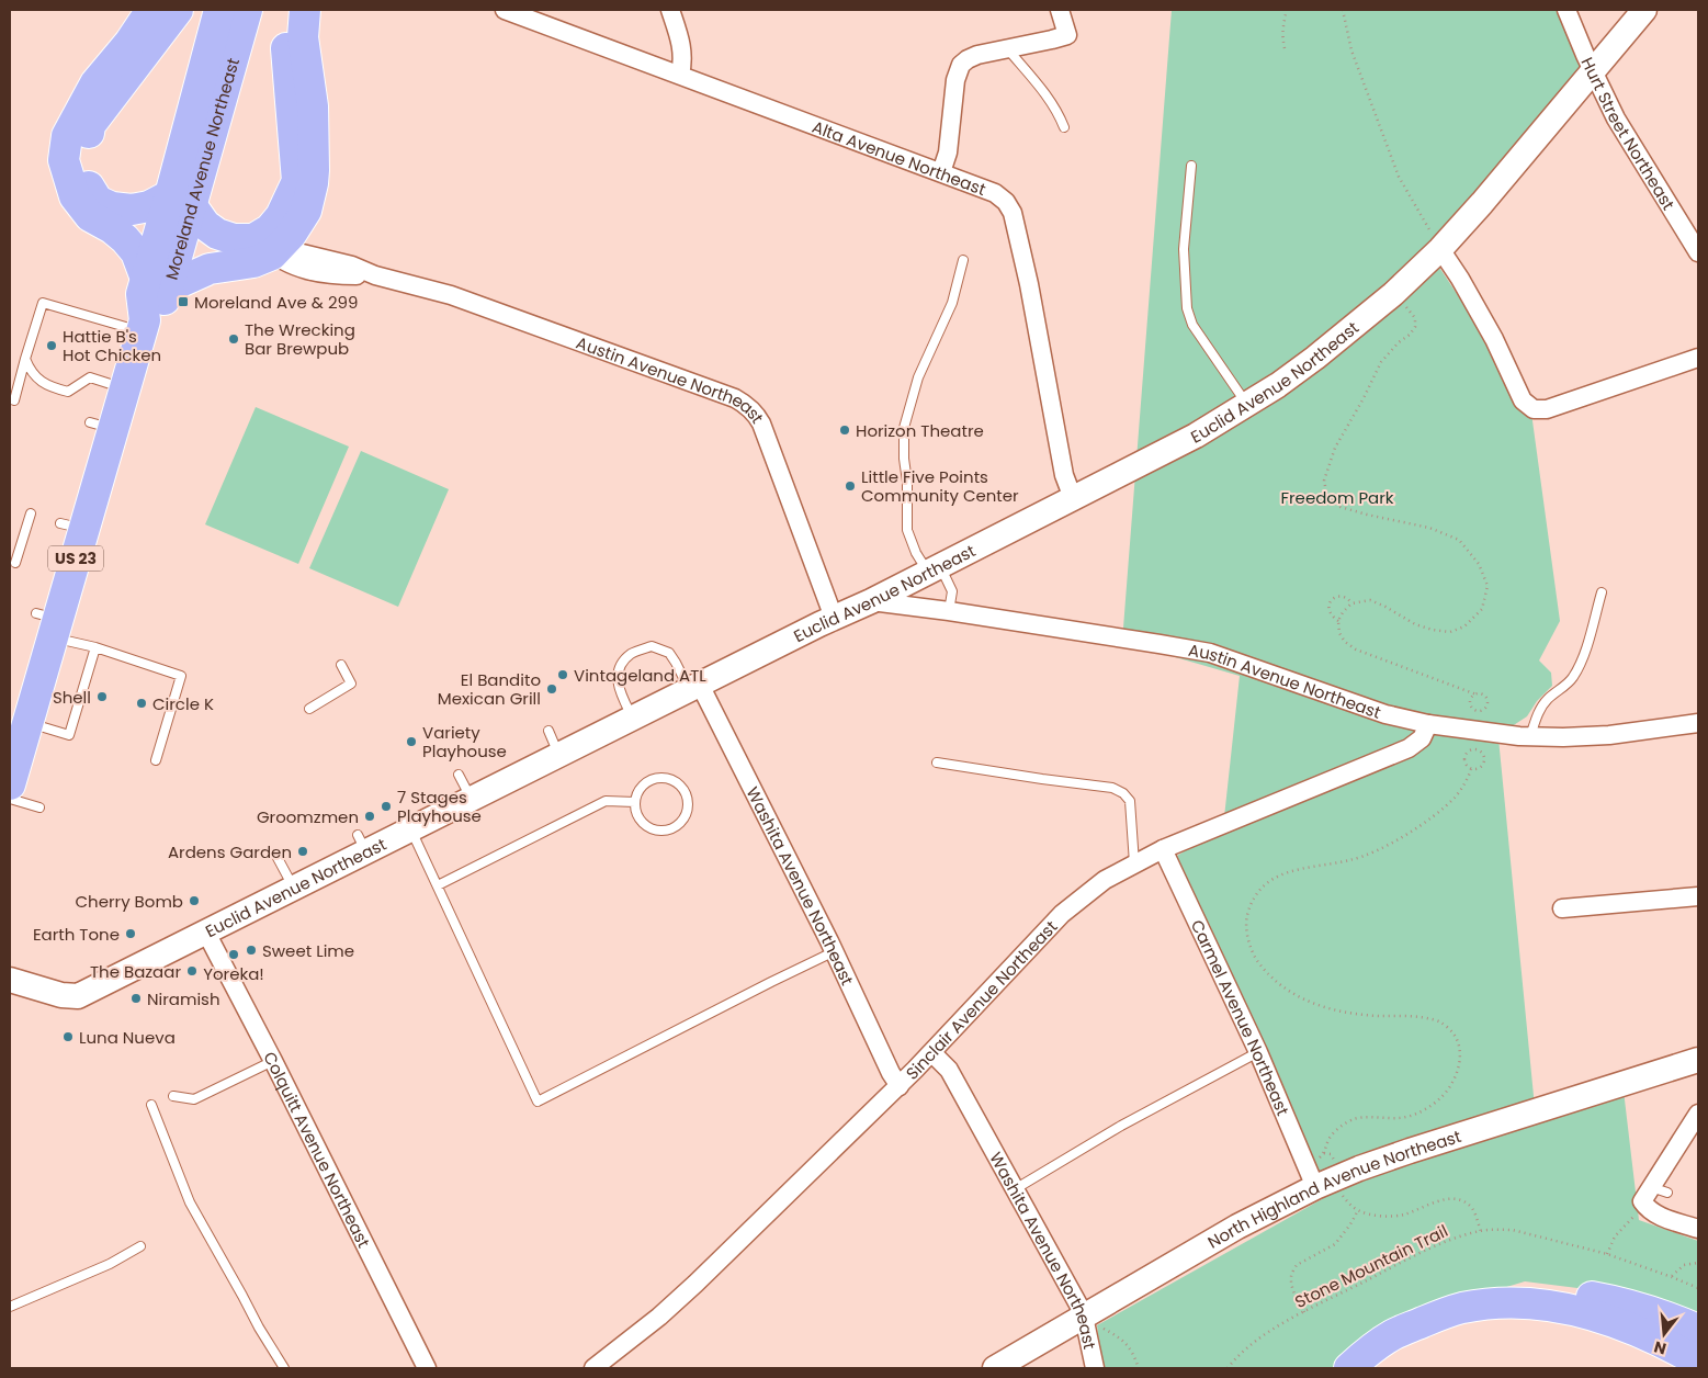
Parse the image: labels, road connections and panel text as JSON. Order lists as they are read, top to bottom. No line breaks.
{"streets":{"highway":["Moreland Avenue Northeast","US 23"],"street":["Hurt Street Northeast","Alta Avenue Northeast","Euclid Avenue Northeast","Austin Avenue Northeast","Washita Avenue Northeast","Sinclair Avenue Northeast","Carmel Avenue Northeast","Colquitt Avenue Northeast","North Highland Avenue Northeast"],"path":["Stone Mountain Trail"]},"crossings":[["Hurt Street Northeast","Euclid Avenue Northeast"],["Alta Avenue Northeast","Euclid Avenue Northeast"],["Euclid Avenue Northeast","Austin Avenue Northeast"],["Euclid Avenue Northeast","Washita Avenue Northeast"],["Euclid Avenue Northeast","Colquitt Avenue Northeast"],["Austin Avenue Northeast","Sinclair Avenue Northeast"],["Washita Avenue Northeast","Sinclair Avenue Northeast"],["Washita Avenue Northeast","North Highland Avenue Northeast"],["Sinclair Avenue Northeast","Carmel Avenue Northeast"],["Carmel Avenue Northeast","North Highland Avenue Northeast"]],"parks":["Freedom Park"],"places":{"transit":["Moreland Ave & 299"],"other":["The Wrecking Bar Brewpub","Hattie B's Hot Chicken","Horizon Theatre","Little Five Points Community Center","Vintageland ATL","El Bandito Mexican Grill","Shell","Circle K","Variety Playhouse","7 Stages Playhouse","Groomzmen","Ardens Garden","Cherry Bomb","Earth Tone","Sweet Lime","Yoreka!","The Bazaar","Niramish","Luna Nueva"]},"north":"bottom"}
